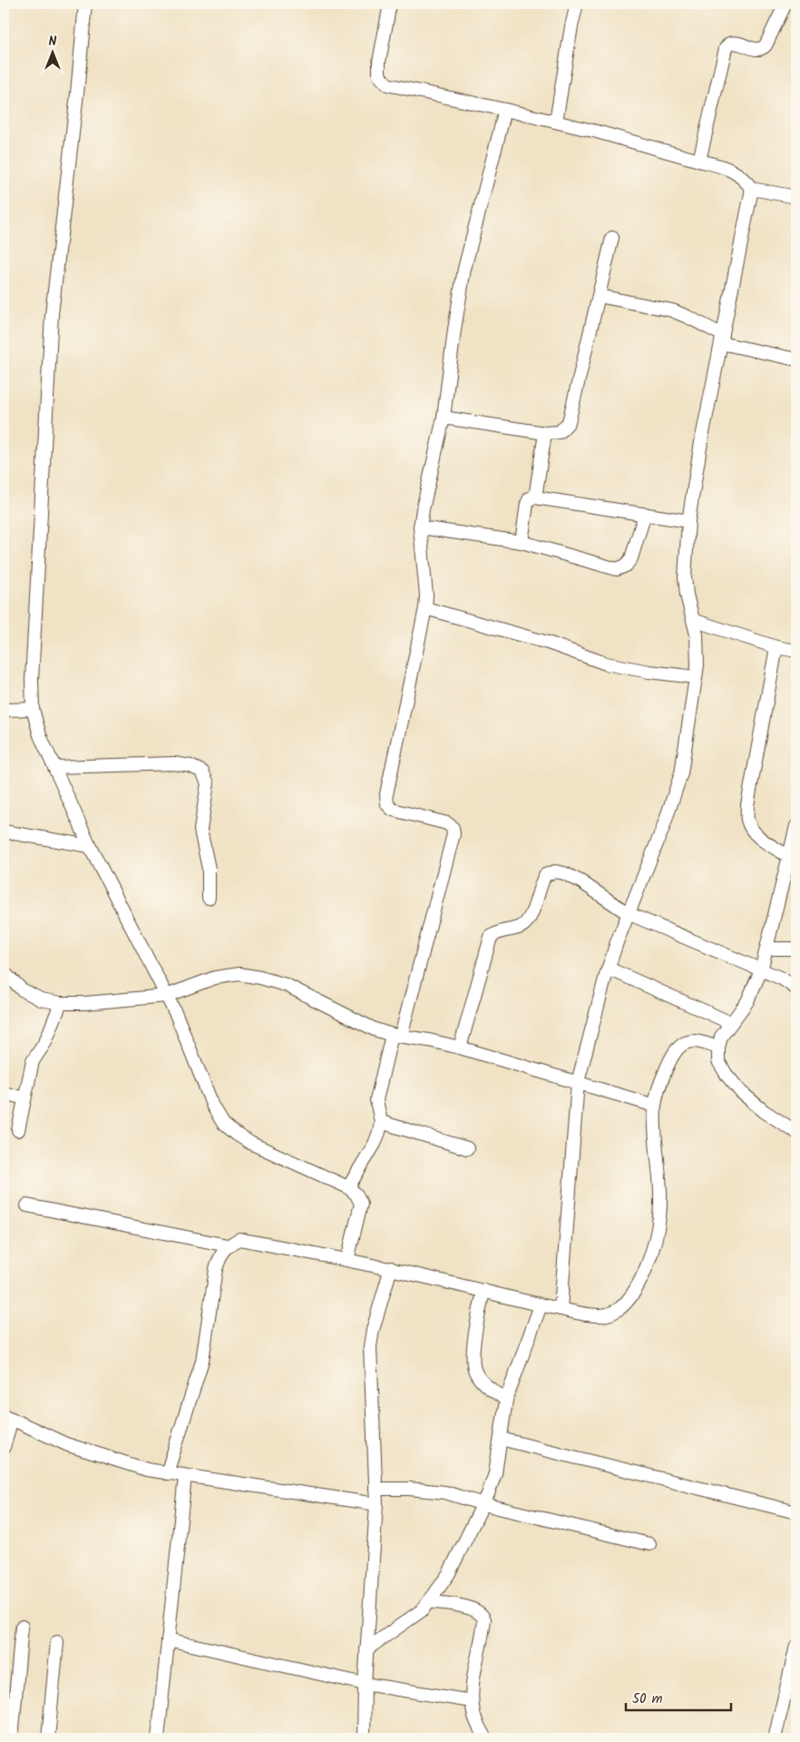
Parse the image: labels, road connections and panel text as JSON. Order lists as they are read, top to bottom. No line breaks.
{"scale_bar":"50 m","north":"top"}
